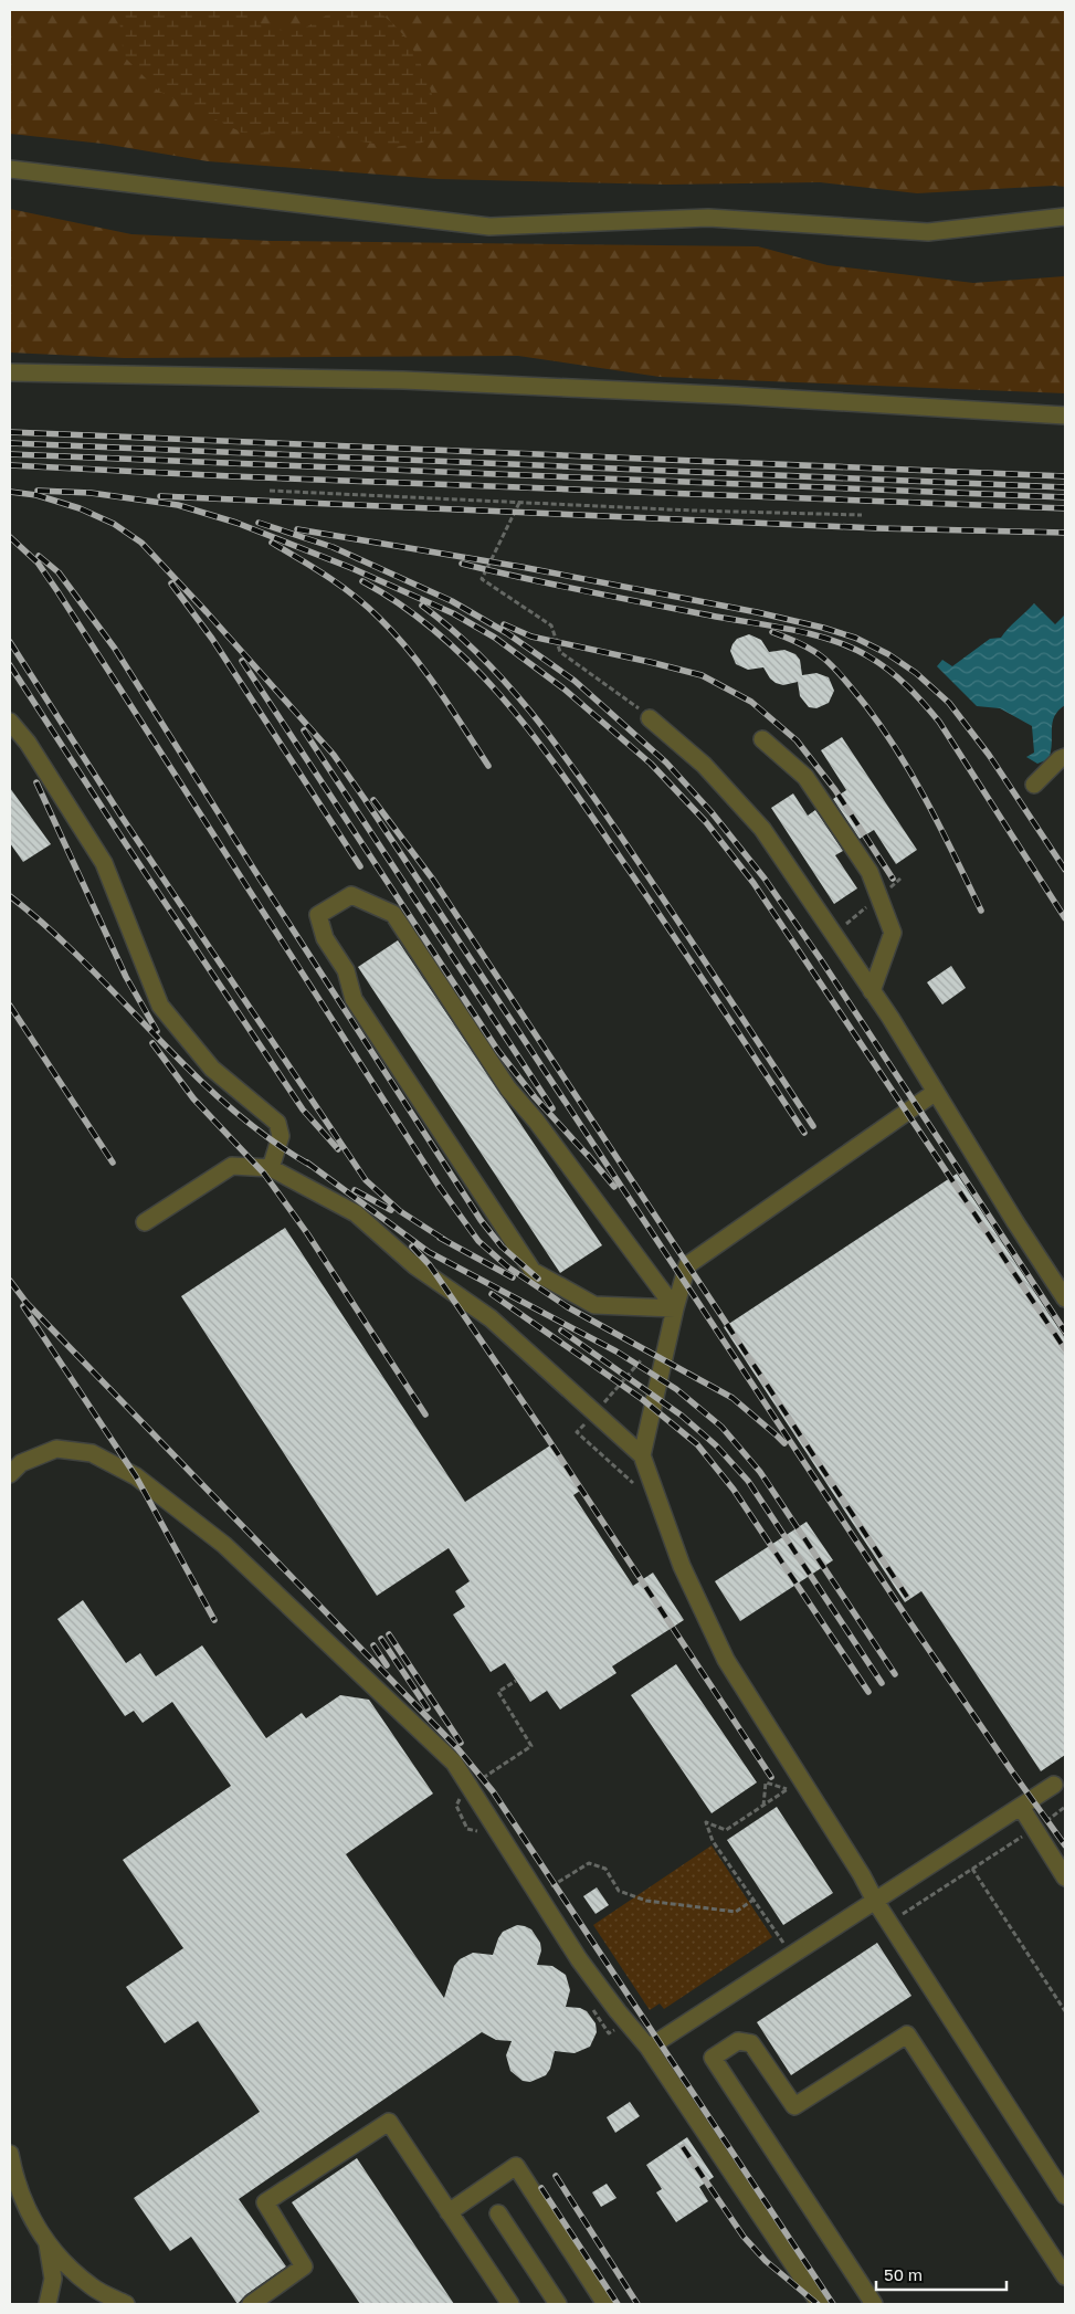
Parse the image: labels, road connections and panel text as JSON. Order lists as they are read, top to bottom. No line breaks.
{"scale_bar":"50 m"}
